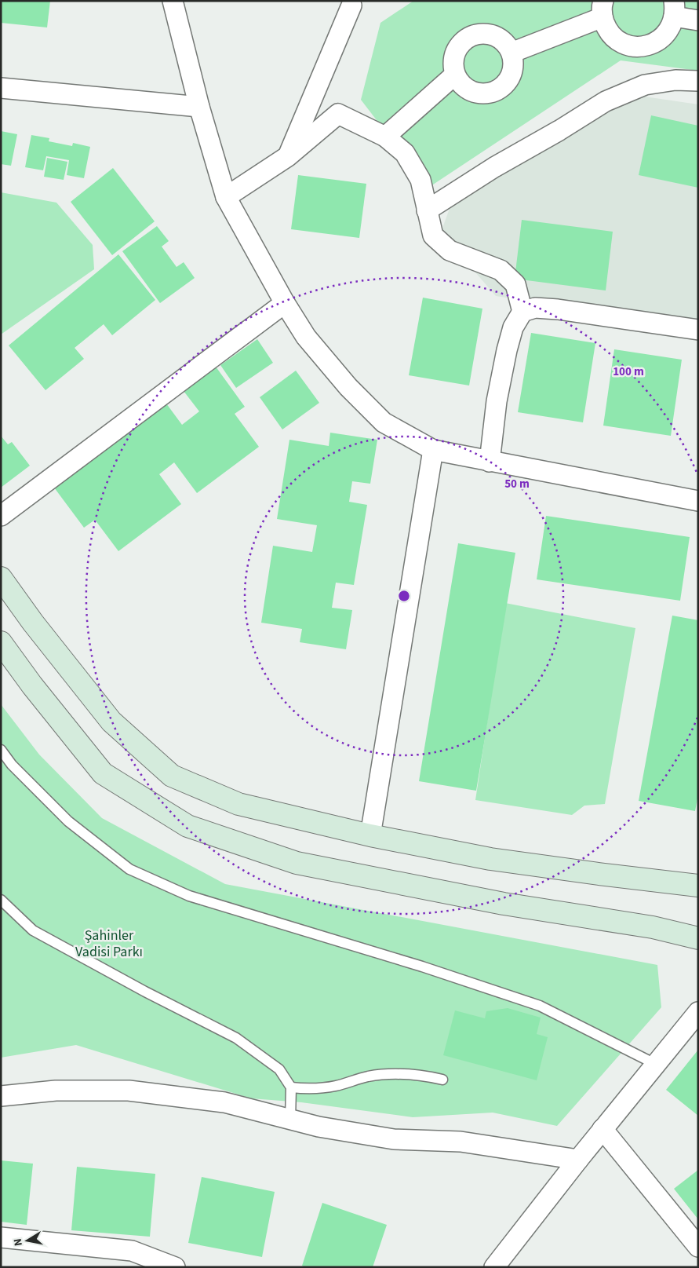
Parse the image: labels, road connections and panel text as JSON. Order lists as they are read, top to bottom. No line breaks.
{"parks":["Şahinler Vadisi Parkı"],"north":"left","rings":["100 m","50 m"]}
